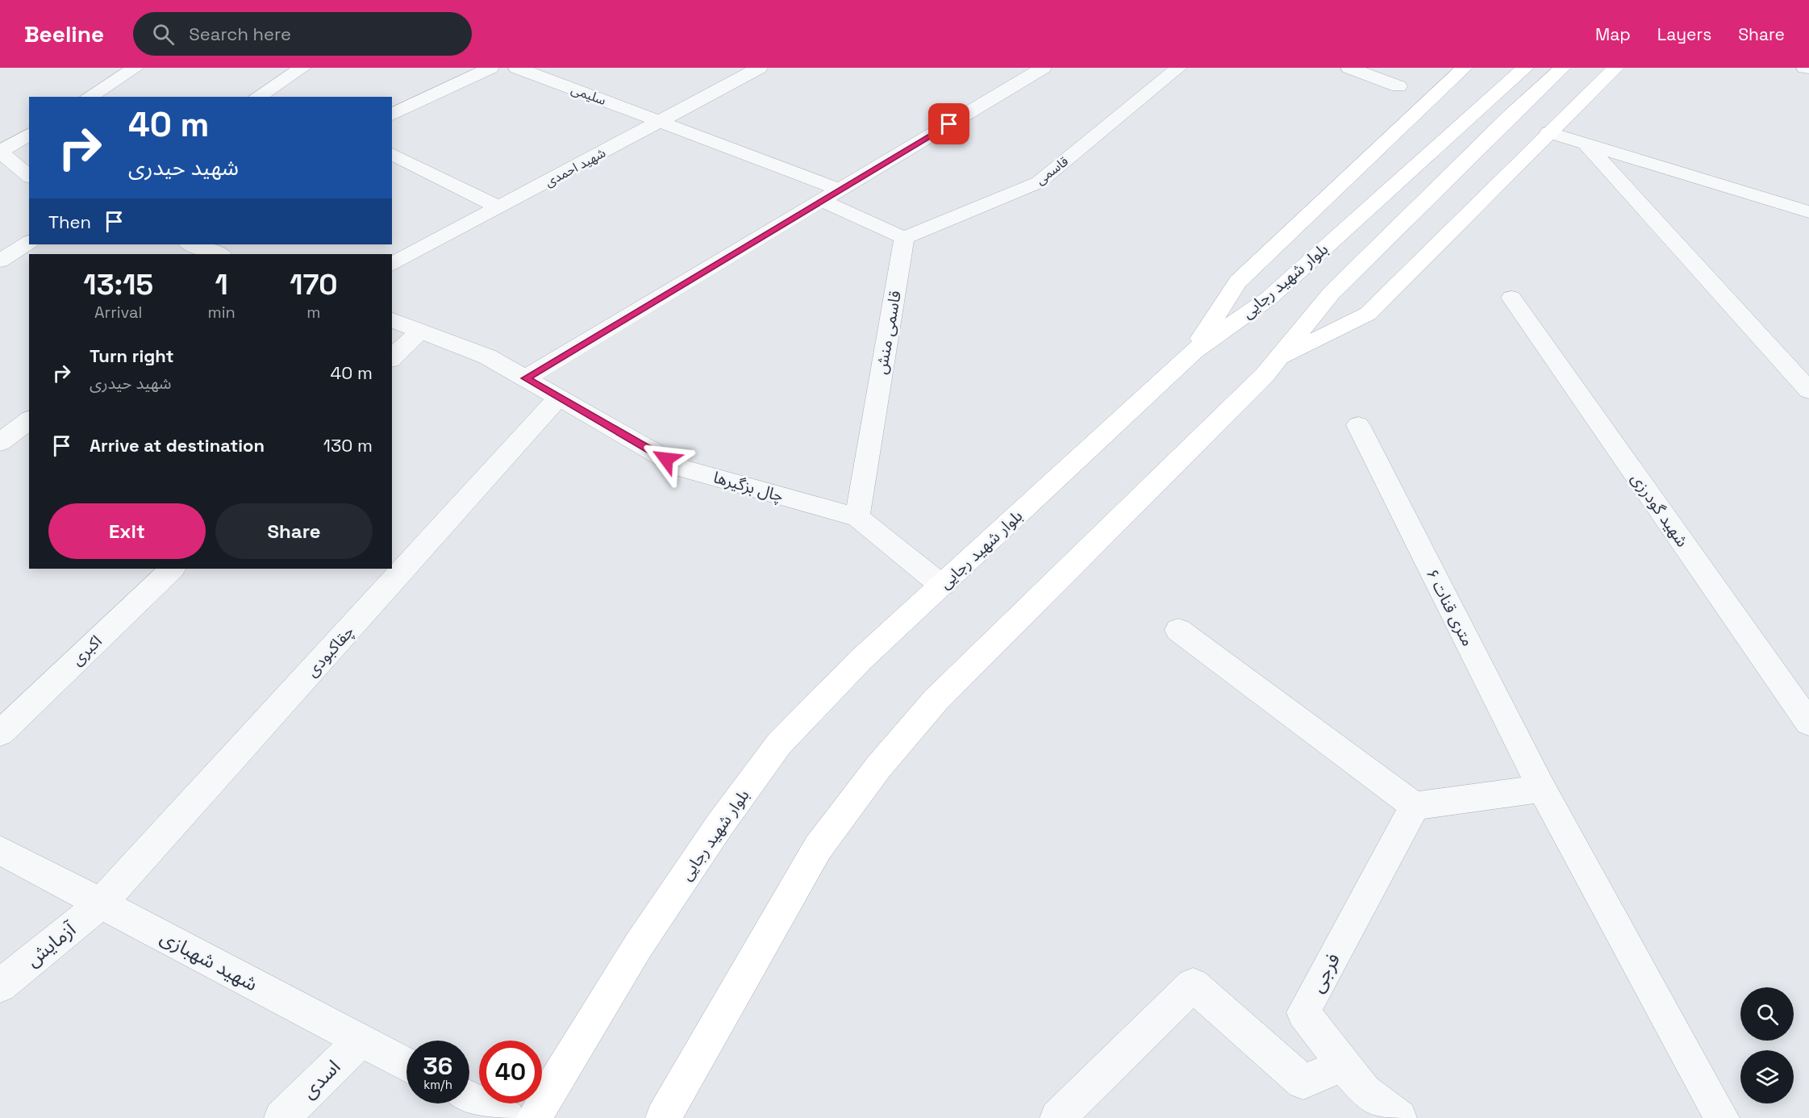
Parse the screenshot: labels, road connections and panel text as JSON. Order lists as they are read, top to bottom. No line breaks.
{"streets":{"main road":["بلوار شهید رجایی"],"street":["سلیمی","شهید احمدی","قاسمی","قاسمی منش","چال بزگیرها","شهید گودرزی","۶ متری قنات","اکبری","چقاکبودی","آزمایش","شهید شهبازی","فرجی","اسدی"]},"crossings":[["سلیمی","شهید احمدی"],["قاسمی","قاسمی منش"],["بلوار شهید رجایی","چال بزگیرها"],["قاسمی منش","چال بزگیرها"],["چال بزگیرها","چقاکبودی"],["چقاکبودی","آزمایش"],["چقاکبودی","شهید شهبازی"],["آزمایش","شهید شهبازی"],["شهید شهبازی","اسدی"]],"page":{"header":"Beeline","search":"Search here","nav":["Map","Layers","Share"],"turn":["40 m","شهید حیدری"],"then":"Then","eta":["13:15","Arrival","1","min","170","m"],"list":[{"name":"Turn right","note":"شهید حیدری","value":"40 m"},{"name":"Arrive at destination","value":"130 m"}],"buttons":["Exit","Share"],"speed":"36 km/h","limit":"40"}}
